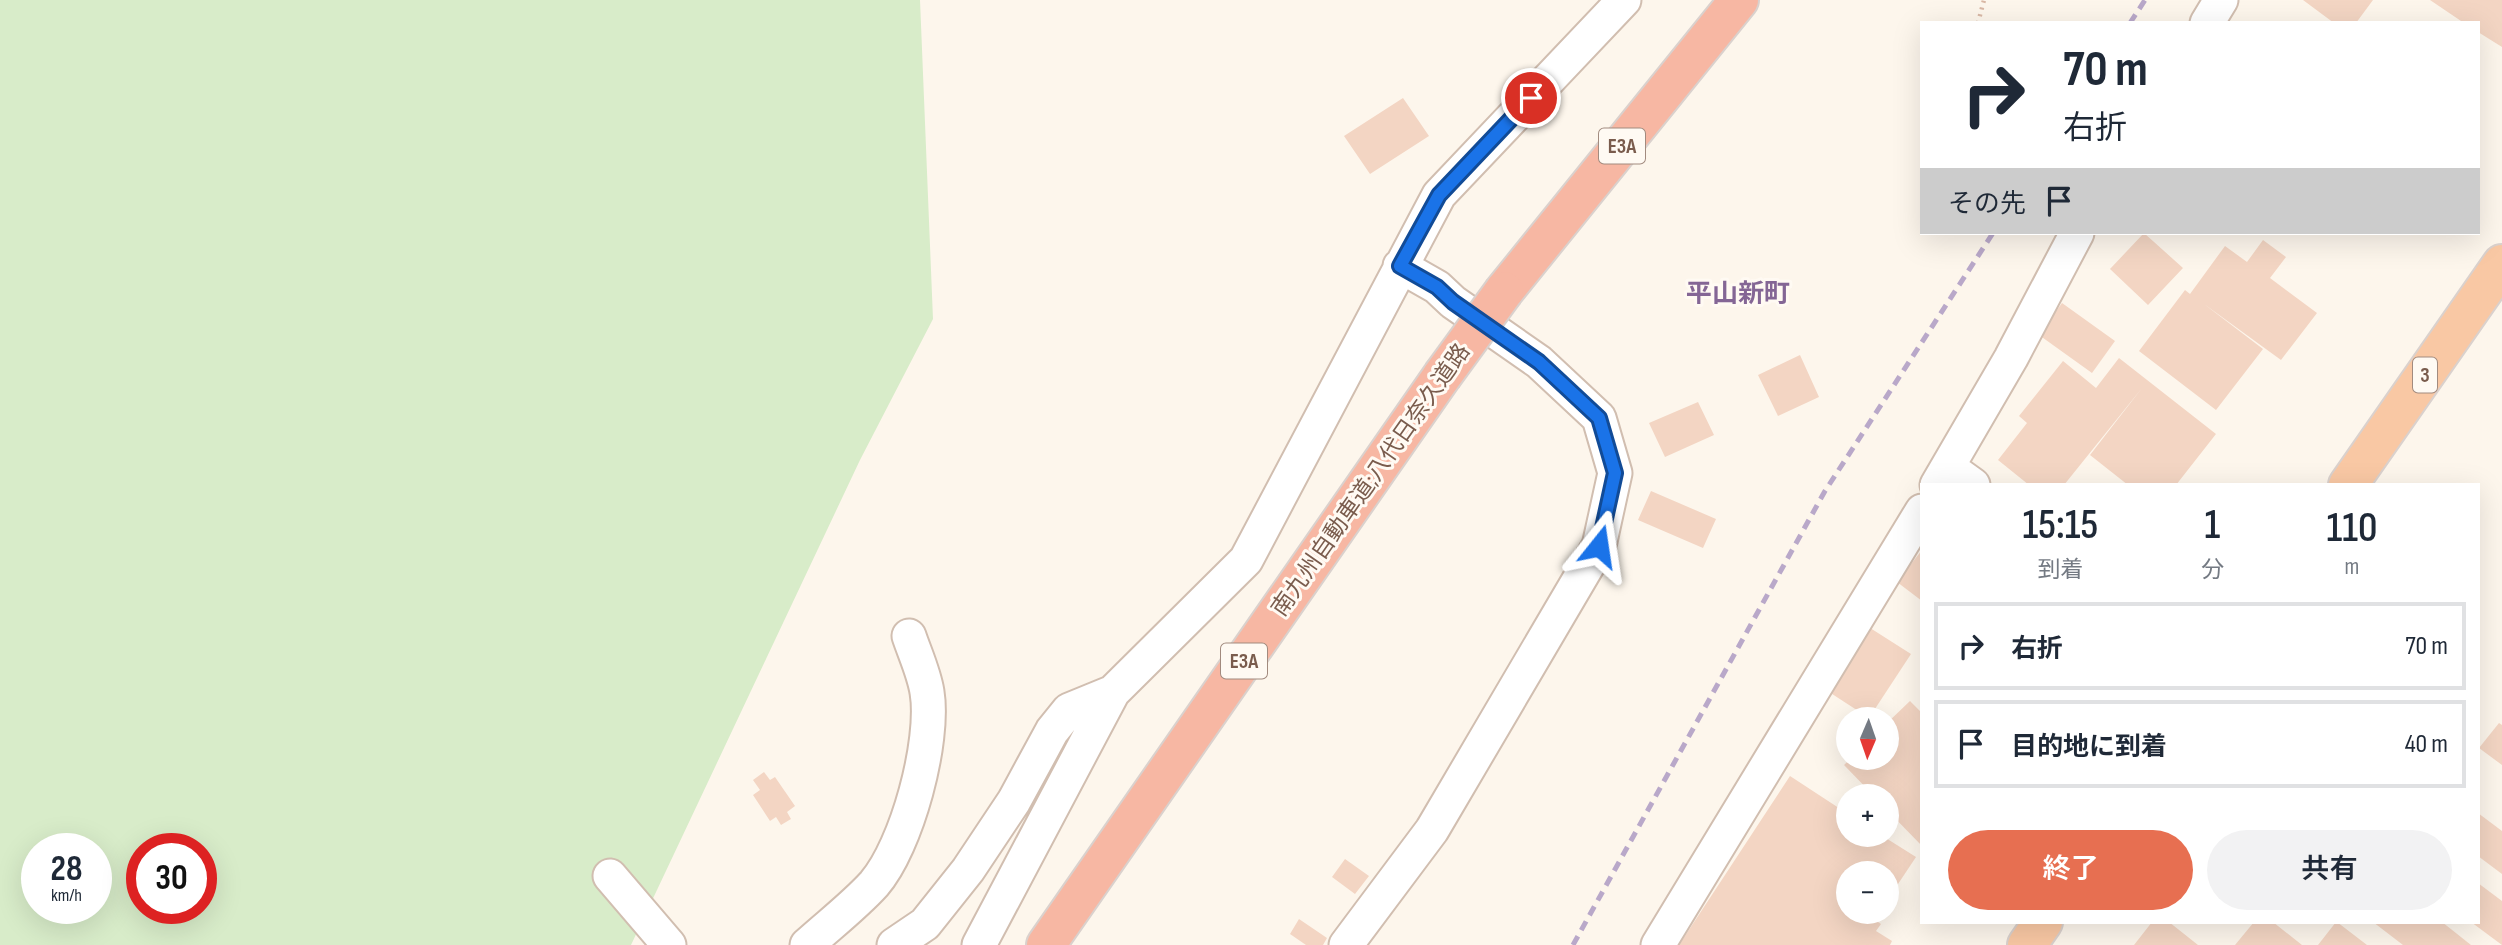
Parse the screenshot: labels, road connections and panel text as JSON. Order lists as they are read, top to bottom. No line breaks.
{"streets":{"highway":["E3A","3","南九州自動車道;八代日奈久道路"]},"districts":["平山新町"],"north":"bottom","page":{"turn":["70 m","右折"],"then":"その先","eta":["15:15","到着","1","分","110","m"],"list":[{"name":"右折","value":"70 m"},{"name":"目的地に到着","value":"40 m"}],"map_buttons":["+","−"],"buttons":["終了","共有"],"speed":"28 km/h","limit":"30"}}
